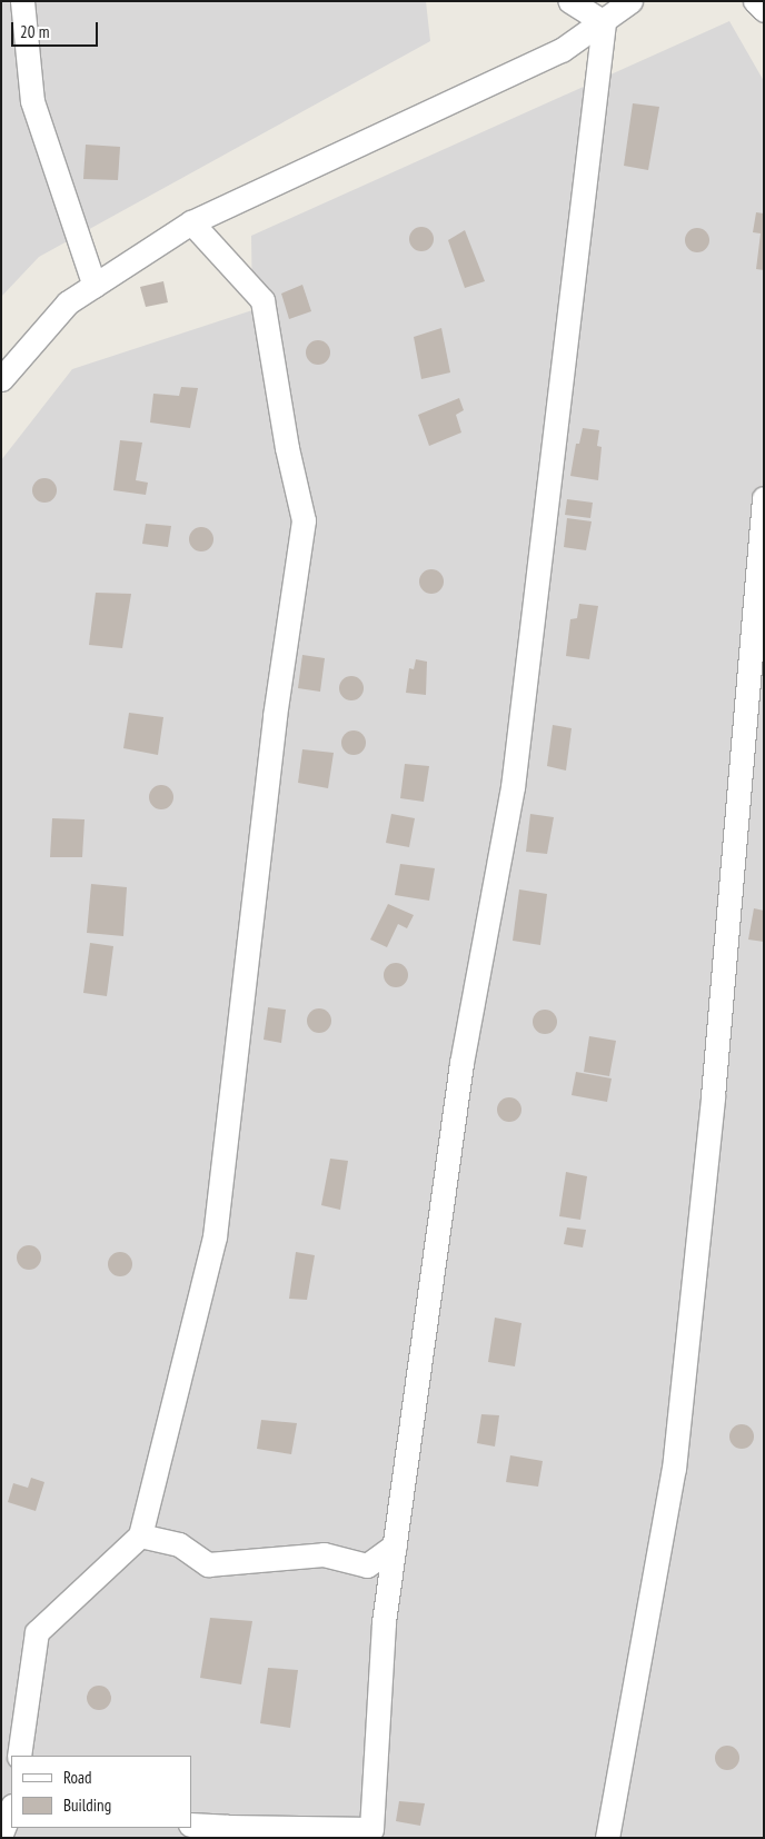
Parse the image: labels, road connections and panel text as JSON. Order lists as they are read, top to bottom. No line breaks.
{"legend":["Road","Building"],"scale_bar":"20 m"}
